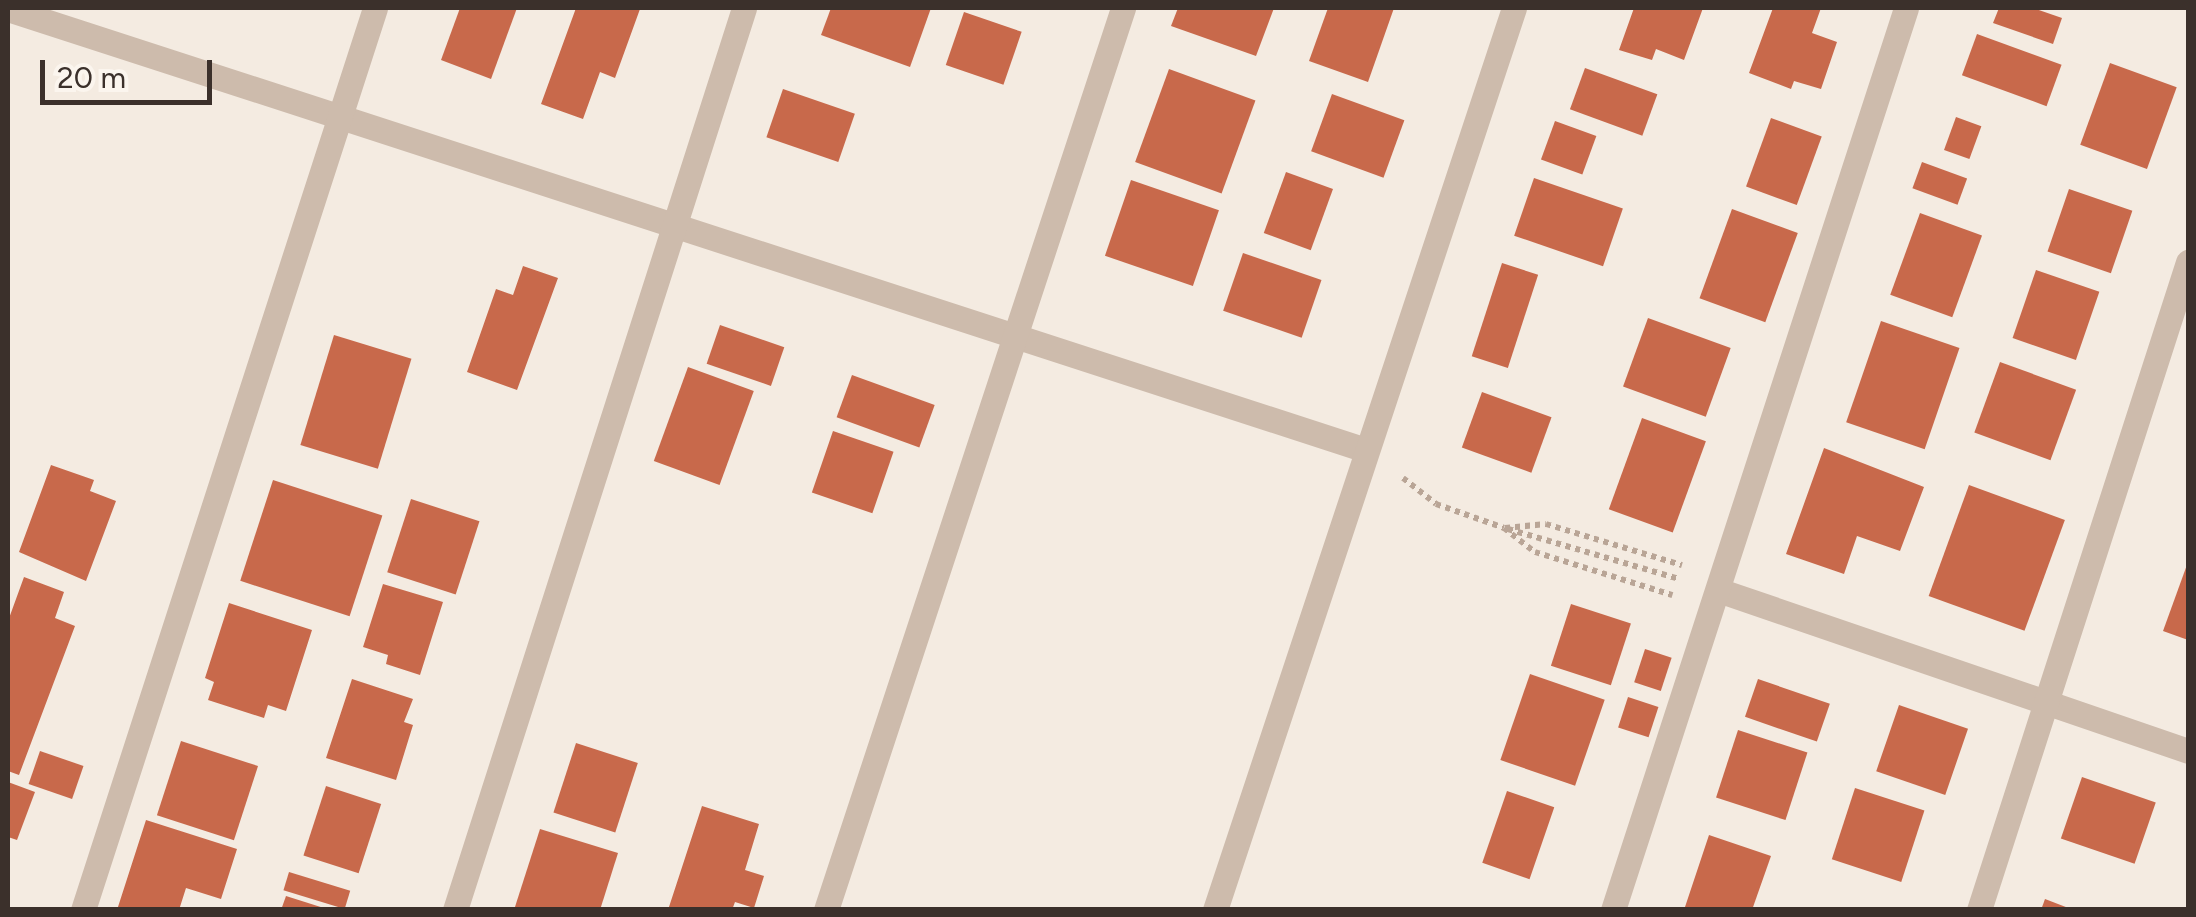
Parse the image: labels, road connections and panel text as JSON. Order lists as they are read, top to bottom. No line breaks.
{"scale_bar":"20 m"}
